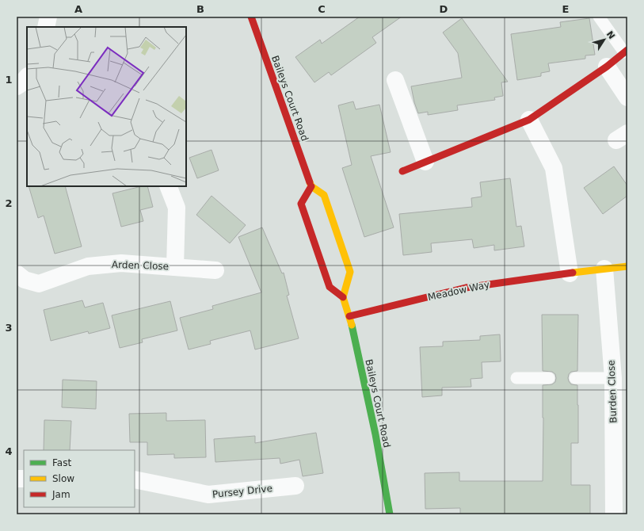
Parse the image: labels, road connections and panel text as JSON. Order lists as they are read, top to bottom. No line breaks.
{"streets":{"street":["Baileys Court Road","Arden Close","Meadow Way","Burden Close","Pursey Drive"]},"crossings":[["Baileys Court Road","Meadow Way"],["Meadow Way","Burden Close"]],"legend":["Fast","Slow","Jam"],"north":"top right","grid":{"columns":["A","B","C","D","E"],"rows":["1","2","3","4"]}}
